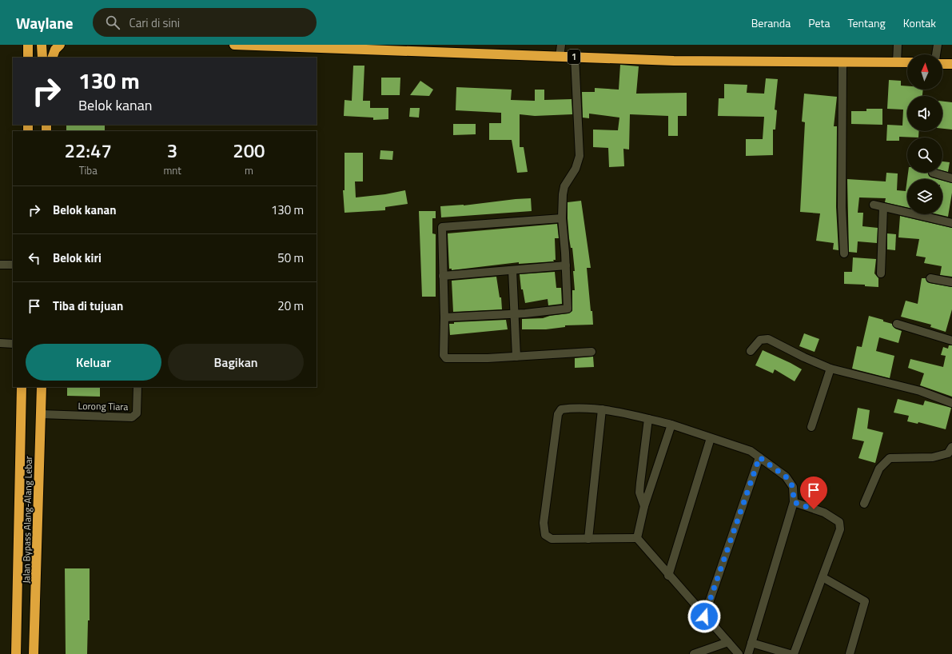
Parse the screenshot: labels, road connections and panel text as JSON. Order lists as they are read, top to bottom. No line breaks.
{"streets":{"highway":["1","Jalan Bypass Alang-Alang Lebar"],"street":["Lorong Tiara"]},"crossings":[["Lorong Tiara","Jalan Bypass Alang-Alang Lebar"]],"north":"top","page":{"header":"Waylane","search":"Cari di sini","nav":["Beranda","Peta","Tentang","Kontak"],"turn":["130 m","Belok kanan"],"eta":["22:47","Tiba","3","mnt","200","m"],"list":[{"name":"Belok kanan","value":"130 m"},{"name":"Belok kiri","value":"50 m"},{"name":"Tiba di tujuan","value":"20 m"}],"buttons":["Keluar","Bagikan"]}}
